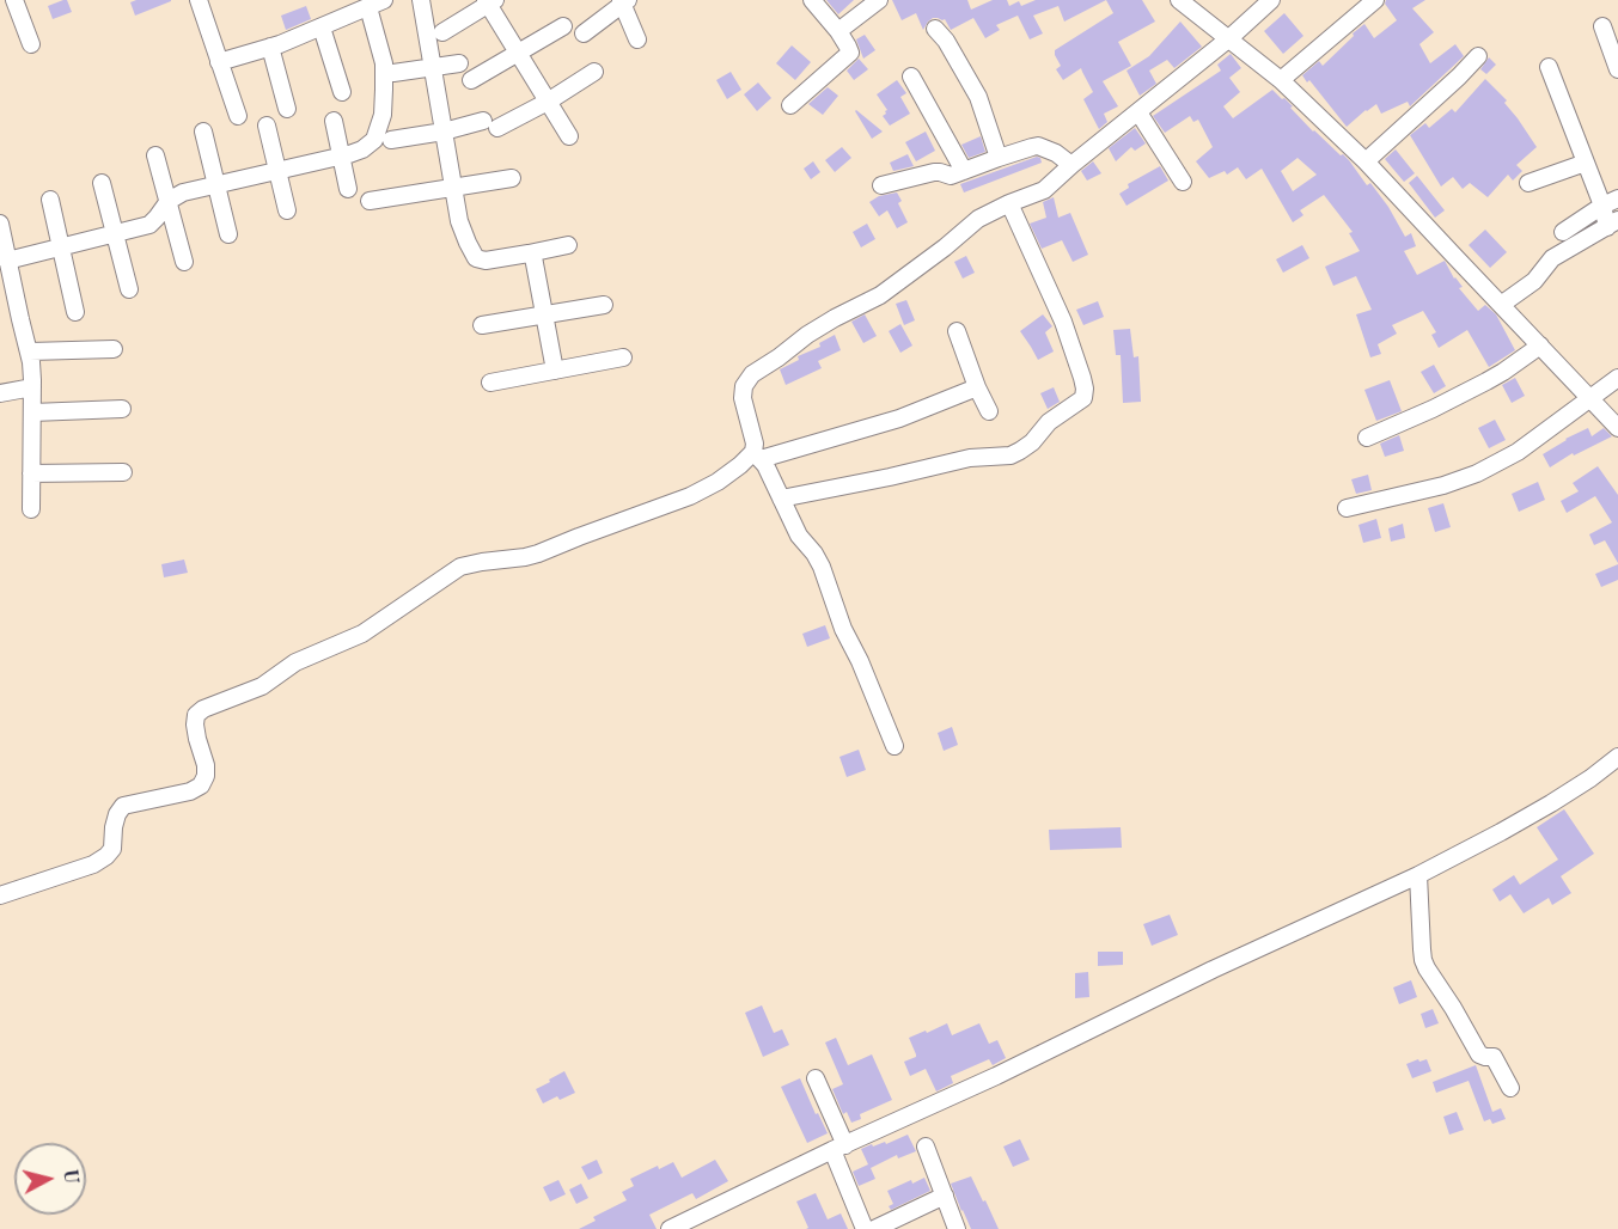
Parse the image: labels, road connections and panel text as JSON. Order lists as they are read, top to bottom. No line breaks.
{"north":"right"}
